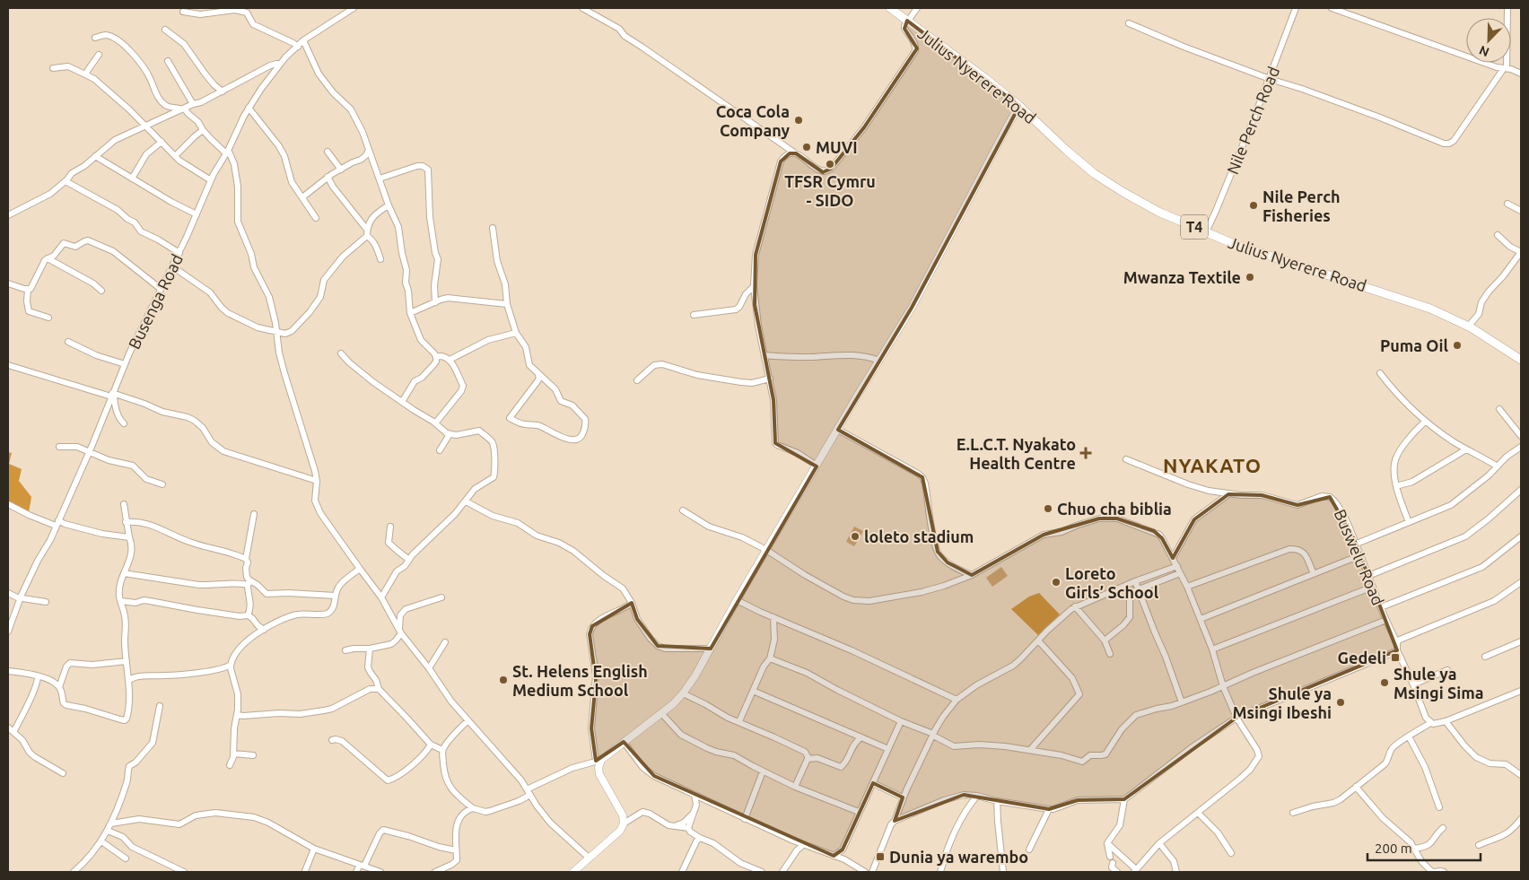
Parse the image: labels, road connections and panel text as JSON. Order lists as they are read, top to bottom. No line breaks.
{"streets":{"highway":["Julius Nyerere Road","T4"],"street":["Nile Perch Road","Busenga Road","Buswelu Road"]},"crossings":[["Julius Nyerere Road","Nile Perch Road"]],"districts":["NYAKATO"],"places":{"other":["Coca Cola Company","MUVI","TFSR Cymru - SIDO","Nile Perch Fisheries","Mwanza Textile","Puma Oil","Chuo cha biblia","loleto stadium","Loreto Girls’ School","St. Helens English Medium School","Shule ya Msingi Sima","Shule ya Msingi Ibeshi"],"health":["E.L.C.T. Nyakato Health Centre"],"transit":["Gedeli","Dunia ya warembo"]},"scale_bar":"200 m","north":"bottom left"}
